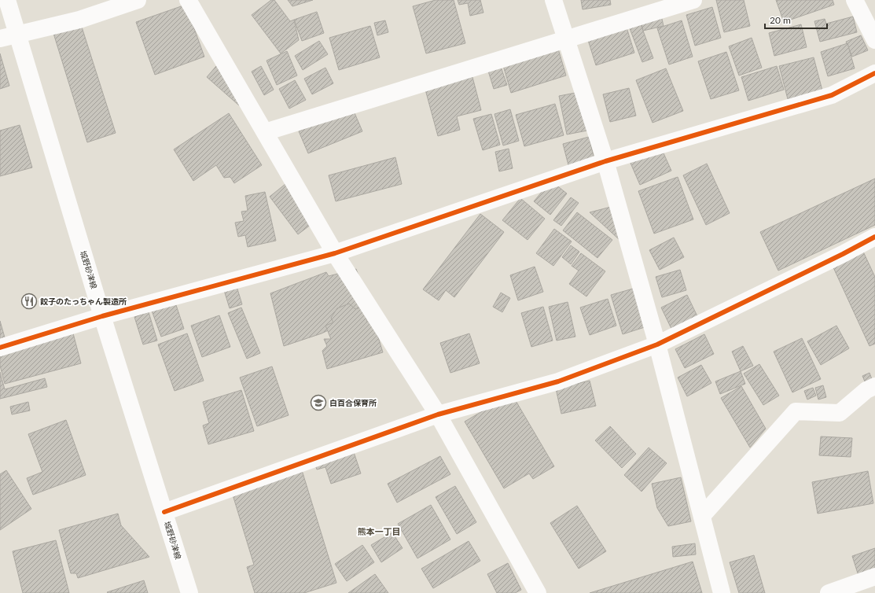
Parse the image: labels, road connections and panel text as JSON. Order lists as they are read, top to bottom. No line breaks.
{"streets":{"street":["城野砂津線"]},"districts":["熊本一丁目"],"places":{"restaurant":["餃子のたっちゃん製造所"],"school or university":["白百合保育所"]},"scale_bar":"20 m"}
